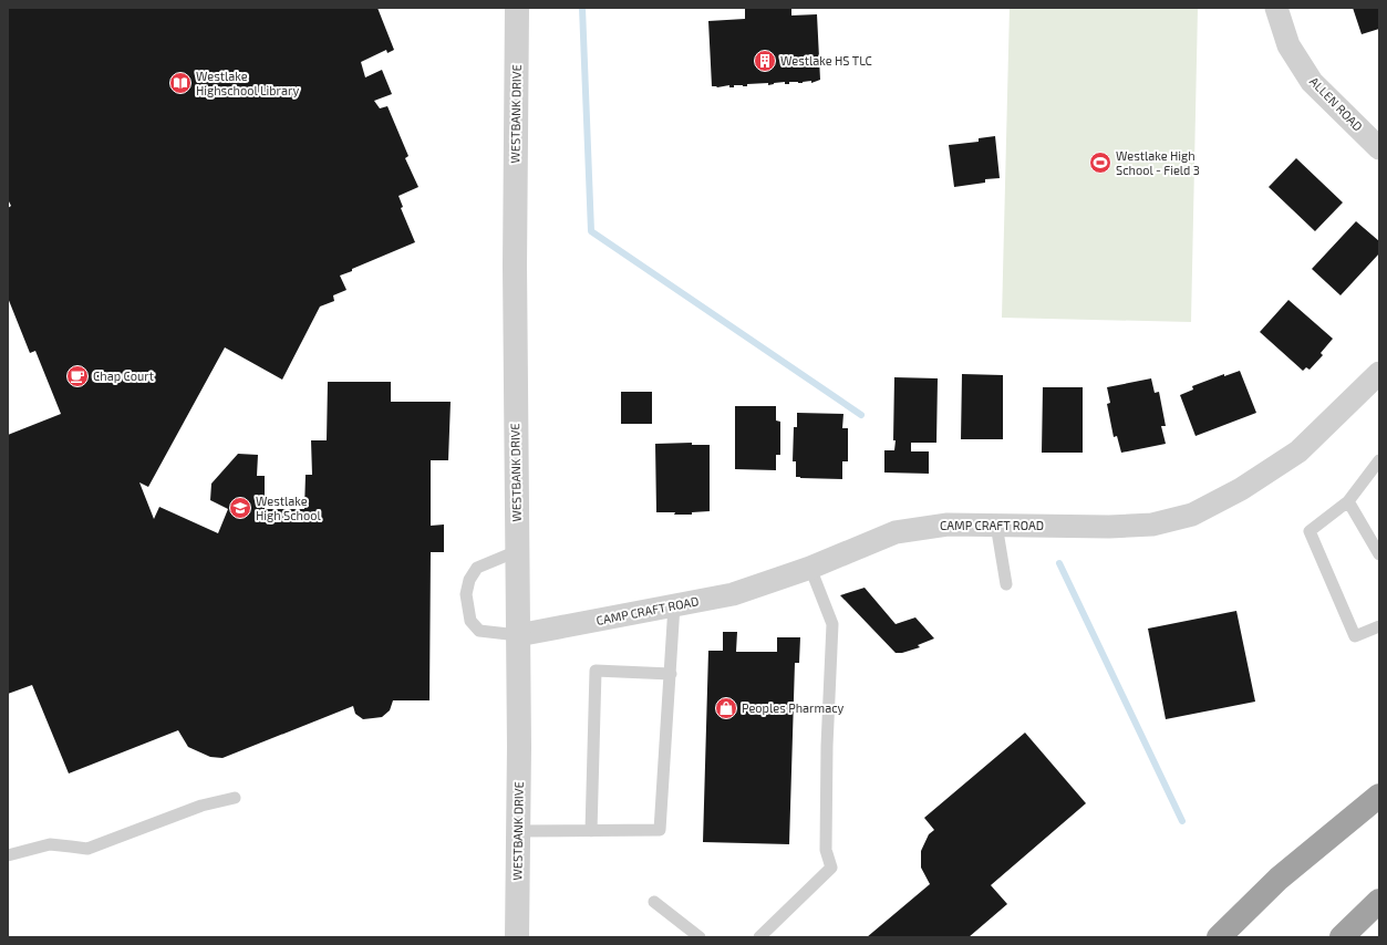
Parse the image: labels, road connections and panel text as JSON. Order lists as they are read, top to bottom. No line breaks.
{"streets":{"street":["ALLEN ROAD","WESTBANK DRIVE","CAMP CRAFT ROAD"]},"crossings":[["WESTBANK DRIVE","CAMP CRAFT ROAD"]],"places":{"building":["Westlake HS TLC"],"library":["Westlake Highschool Library"],"sports":["Westlake High School - Field 3"],"cafe":["Chap Court"],"school or university":["Westlake High School"],"shop":["Peoples Pharmacy"]}}
